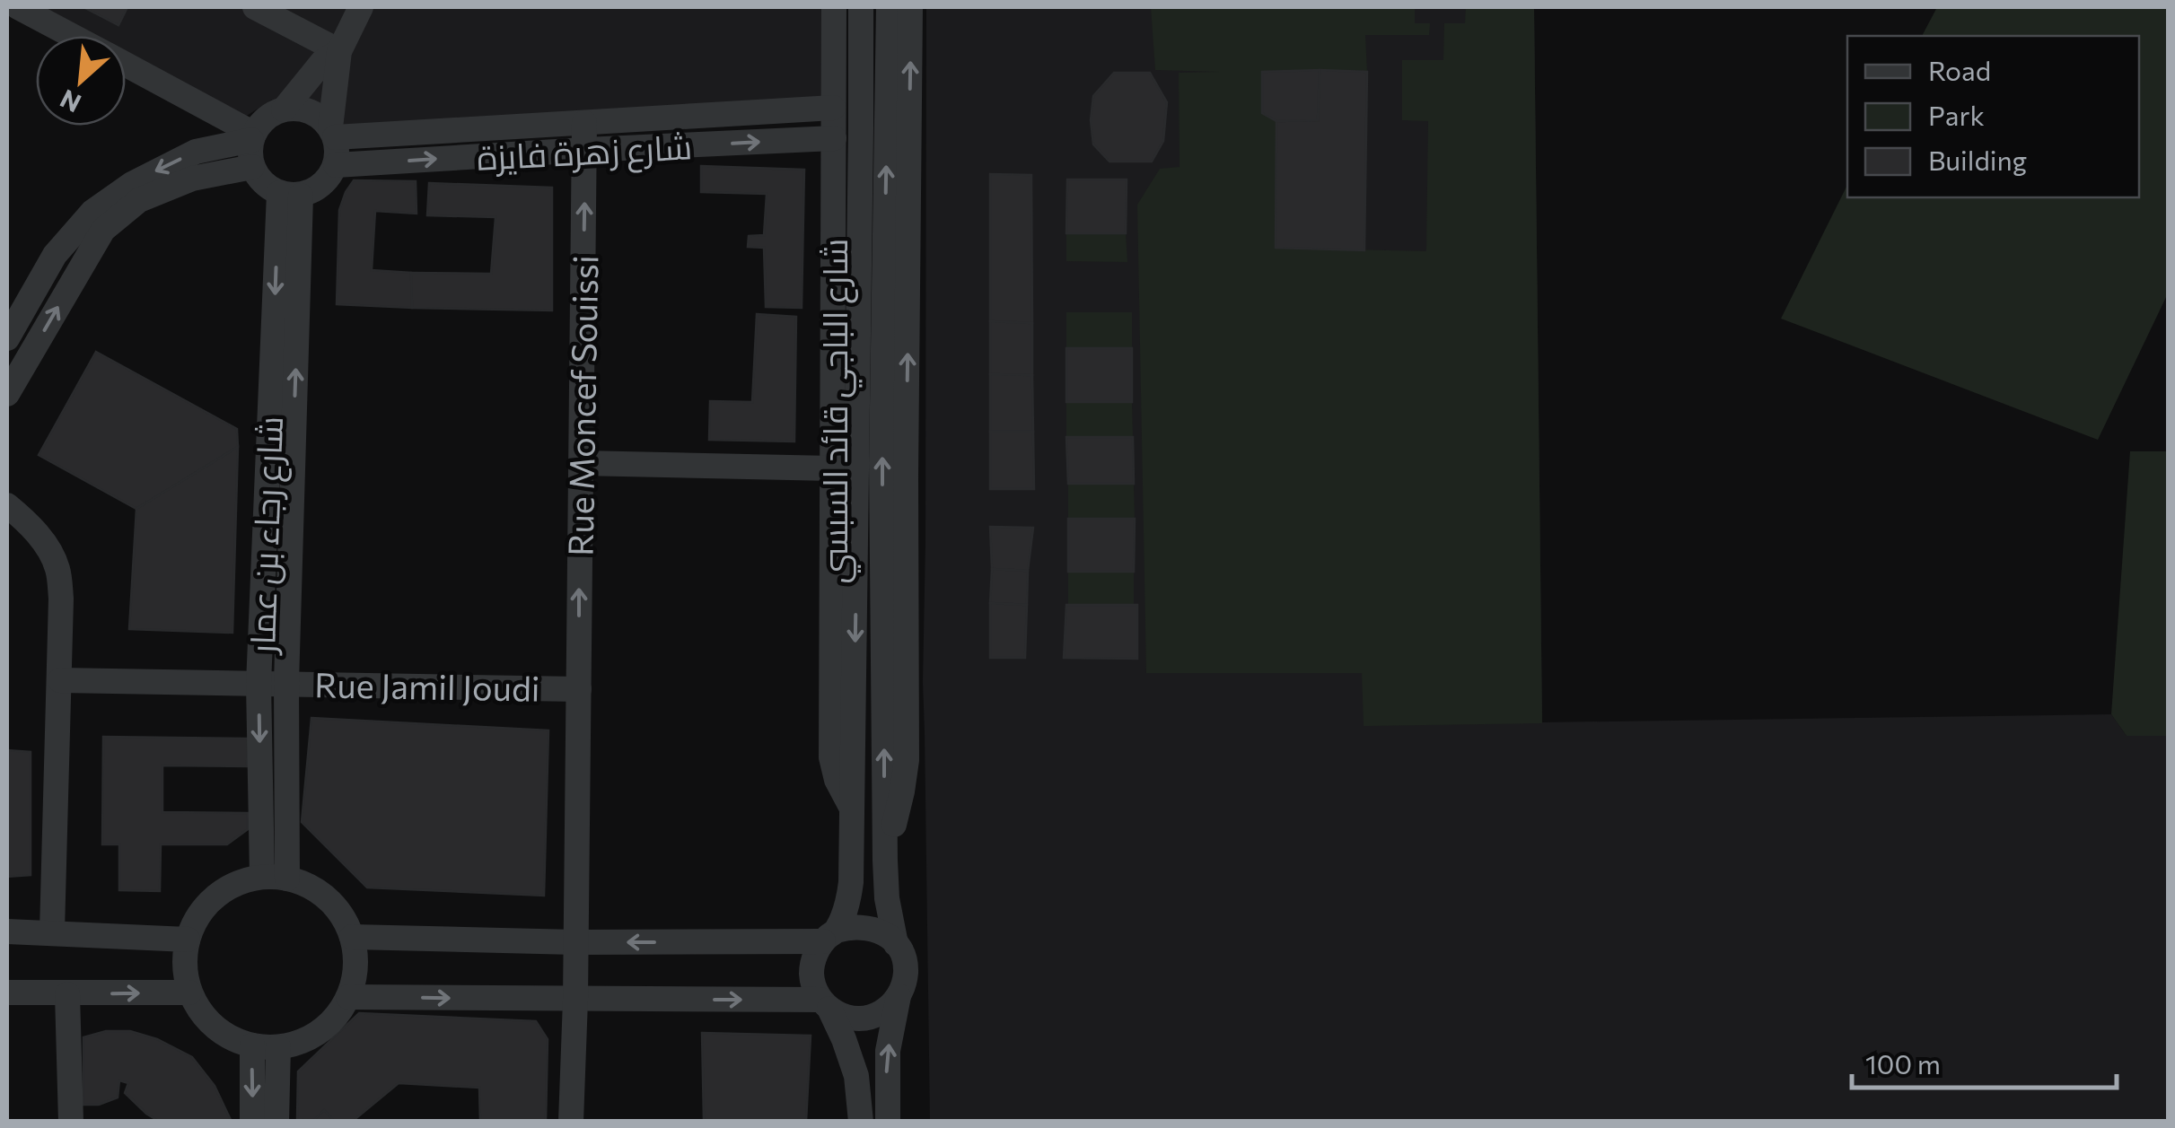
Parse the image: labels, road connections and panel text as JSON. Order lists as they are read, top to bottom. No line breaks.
{"streets":{"street":["شارع زهرة فايزة","Rue Moncef Souissi","شارع الباجي قائد السبسي","شارع رجاء بن عمار","Rue Jamil Joudi"]},"crossings":[["شارع زهرة فايزة","Rue Moncef Souissi"],["شارع زهرة فايزة","شارع الباجي قائد السبسي"],["شارع زهرة فايزة","شارع رجاء بن عمار"],["Rue Moncef Souissi","Rue Jamil Joudi"],["شارع رجاء بن عمار","Rue Jamil Joudi"]],"one_way":["Rue Moncef Souissi"],"legend":["Road","Park","Building"],"scale_bar":"100 m","north":"bottom left"}
